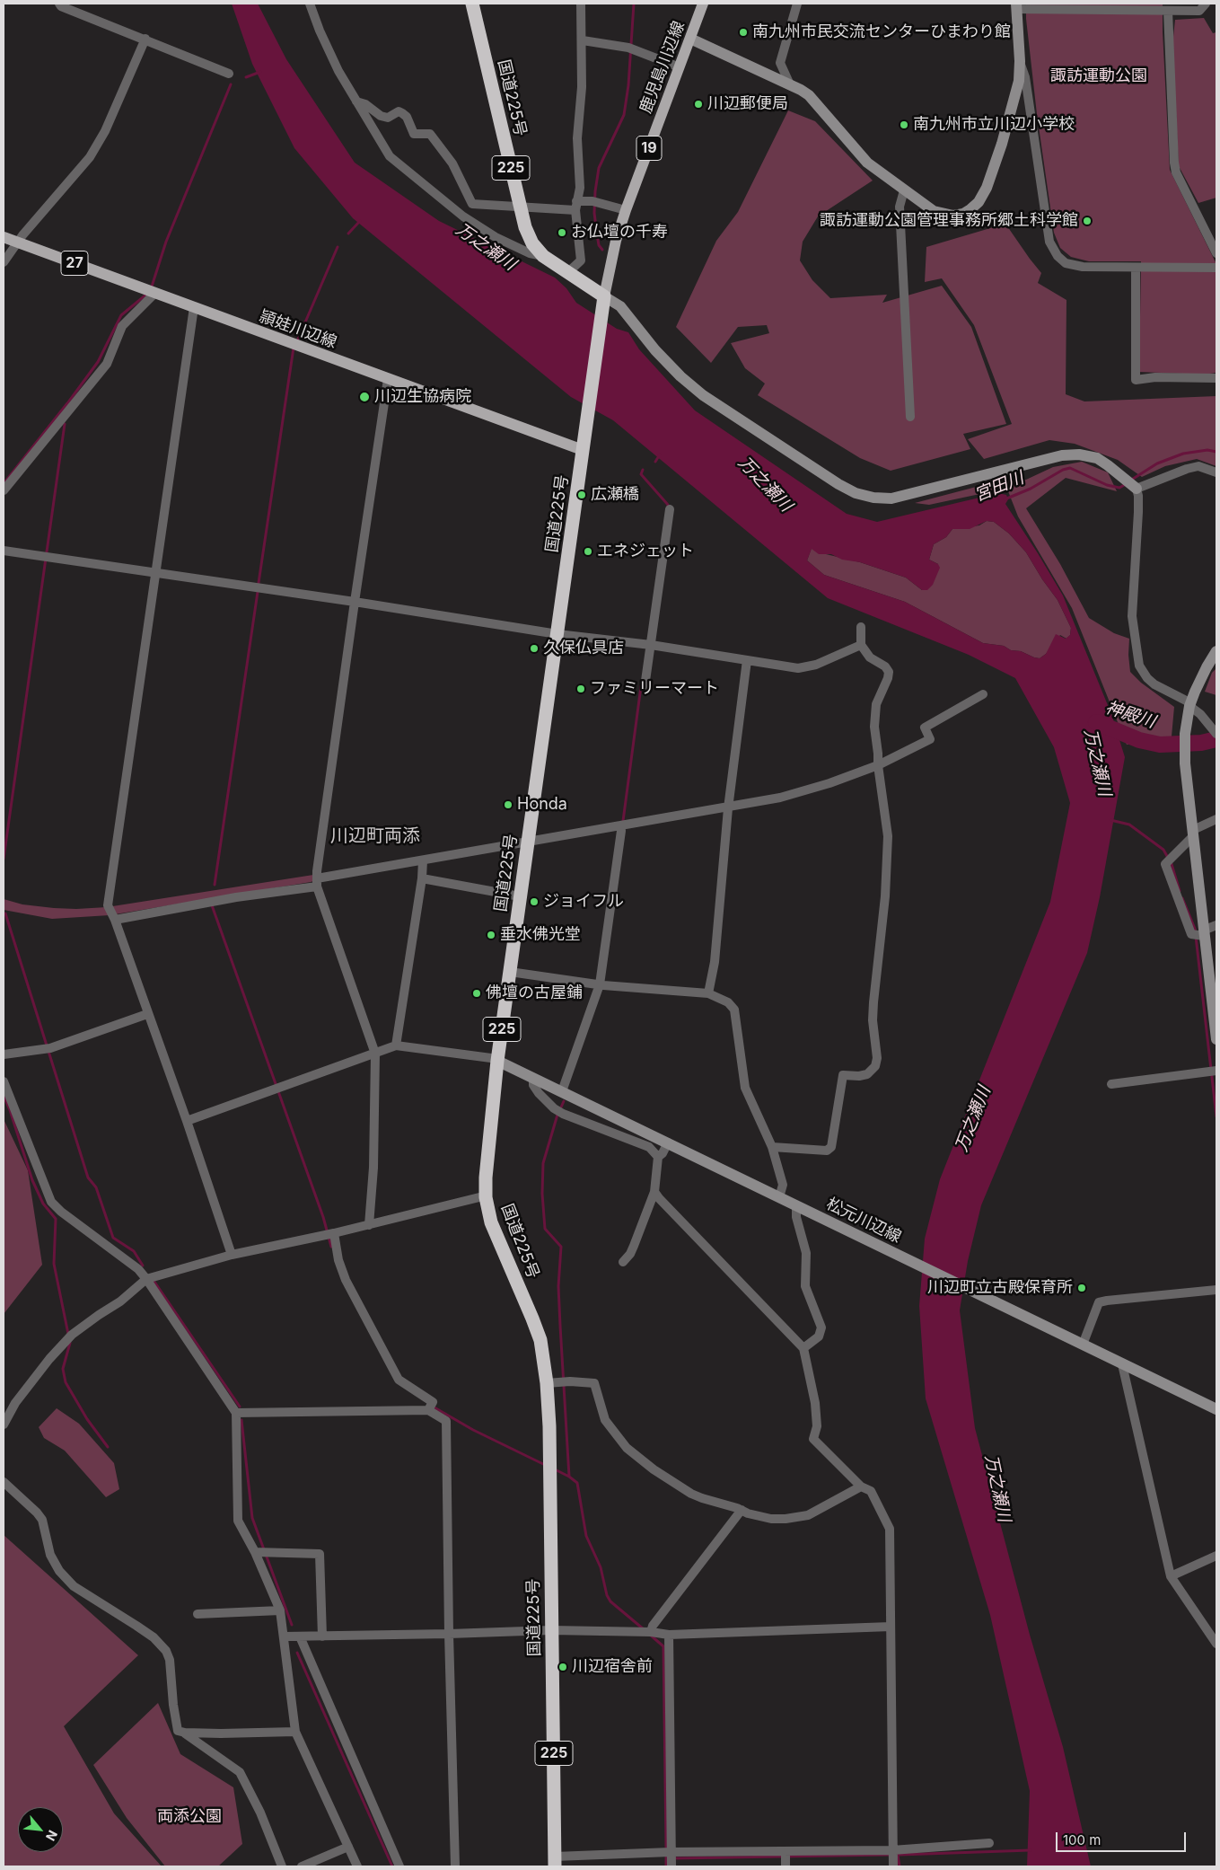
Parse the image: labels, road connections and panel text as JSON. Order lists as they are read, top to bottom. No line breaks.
{"streets":{"highway":["国道225号","225"],"main road":["鹿児島川辺線","19","27","頴娃川辺線"],"street":["松元川辺線"]},"crossings":[["鹿児島川辺線","国道225号"],["国道225号","頴娃川辺線"],["国道225号","松元川辺線"]],"districts":["川辺町両添"],"water":["万之瀬川","宮田川","神殿川"],"parks":["諏訪運動公園","両添公園"],"places":["南九州市民交流センターひまわり館","川辺郵便局","南九州市立川辺小学校","諏訪運動公園管理事務所郷土科学館","お仏壇の千寿","川辺生協病院","広瀬橋","エネジェット","久保仏具店","ファミリーマート","Honda","ジョイフル","垂水佛光堂","佛壇の古屋鋪","川辺町立古殿保育所","川辺宿舎前"],"scale_bar":"100 m","north":"bottom right"}
